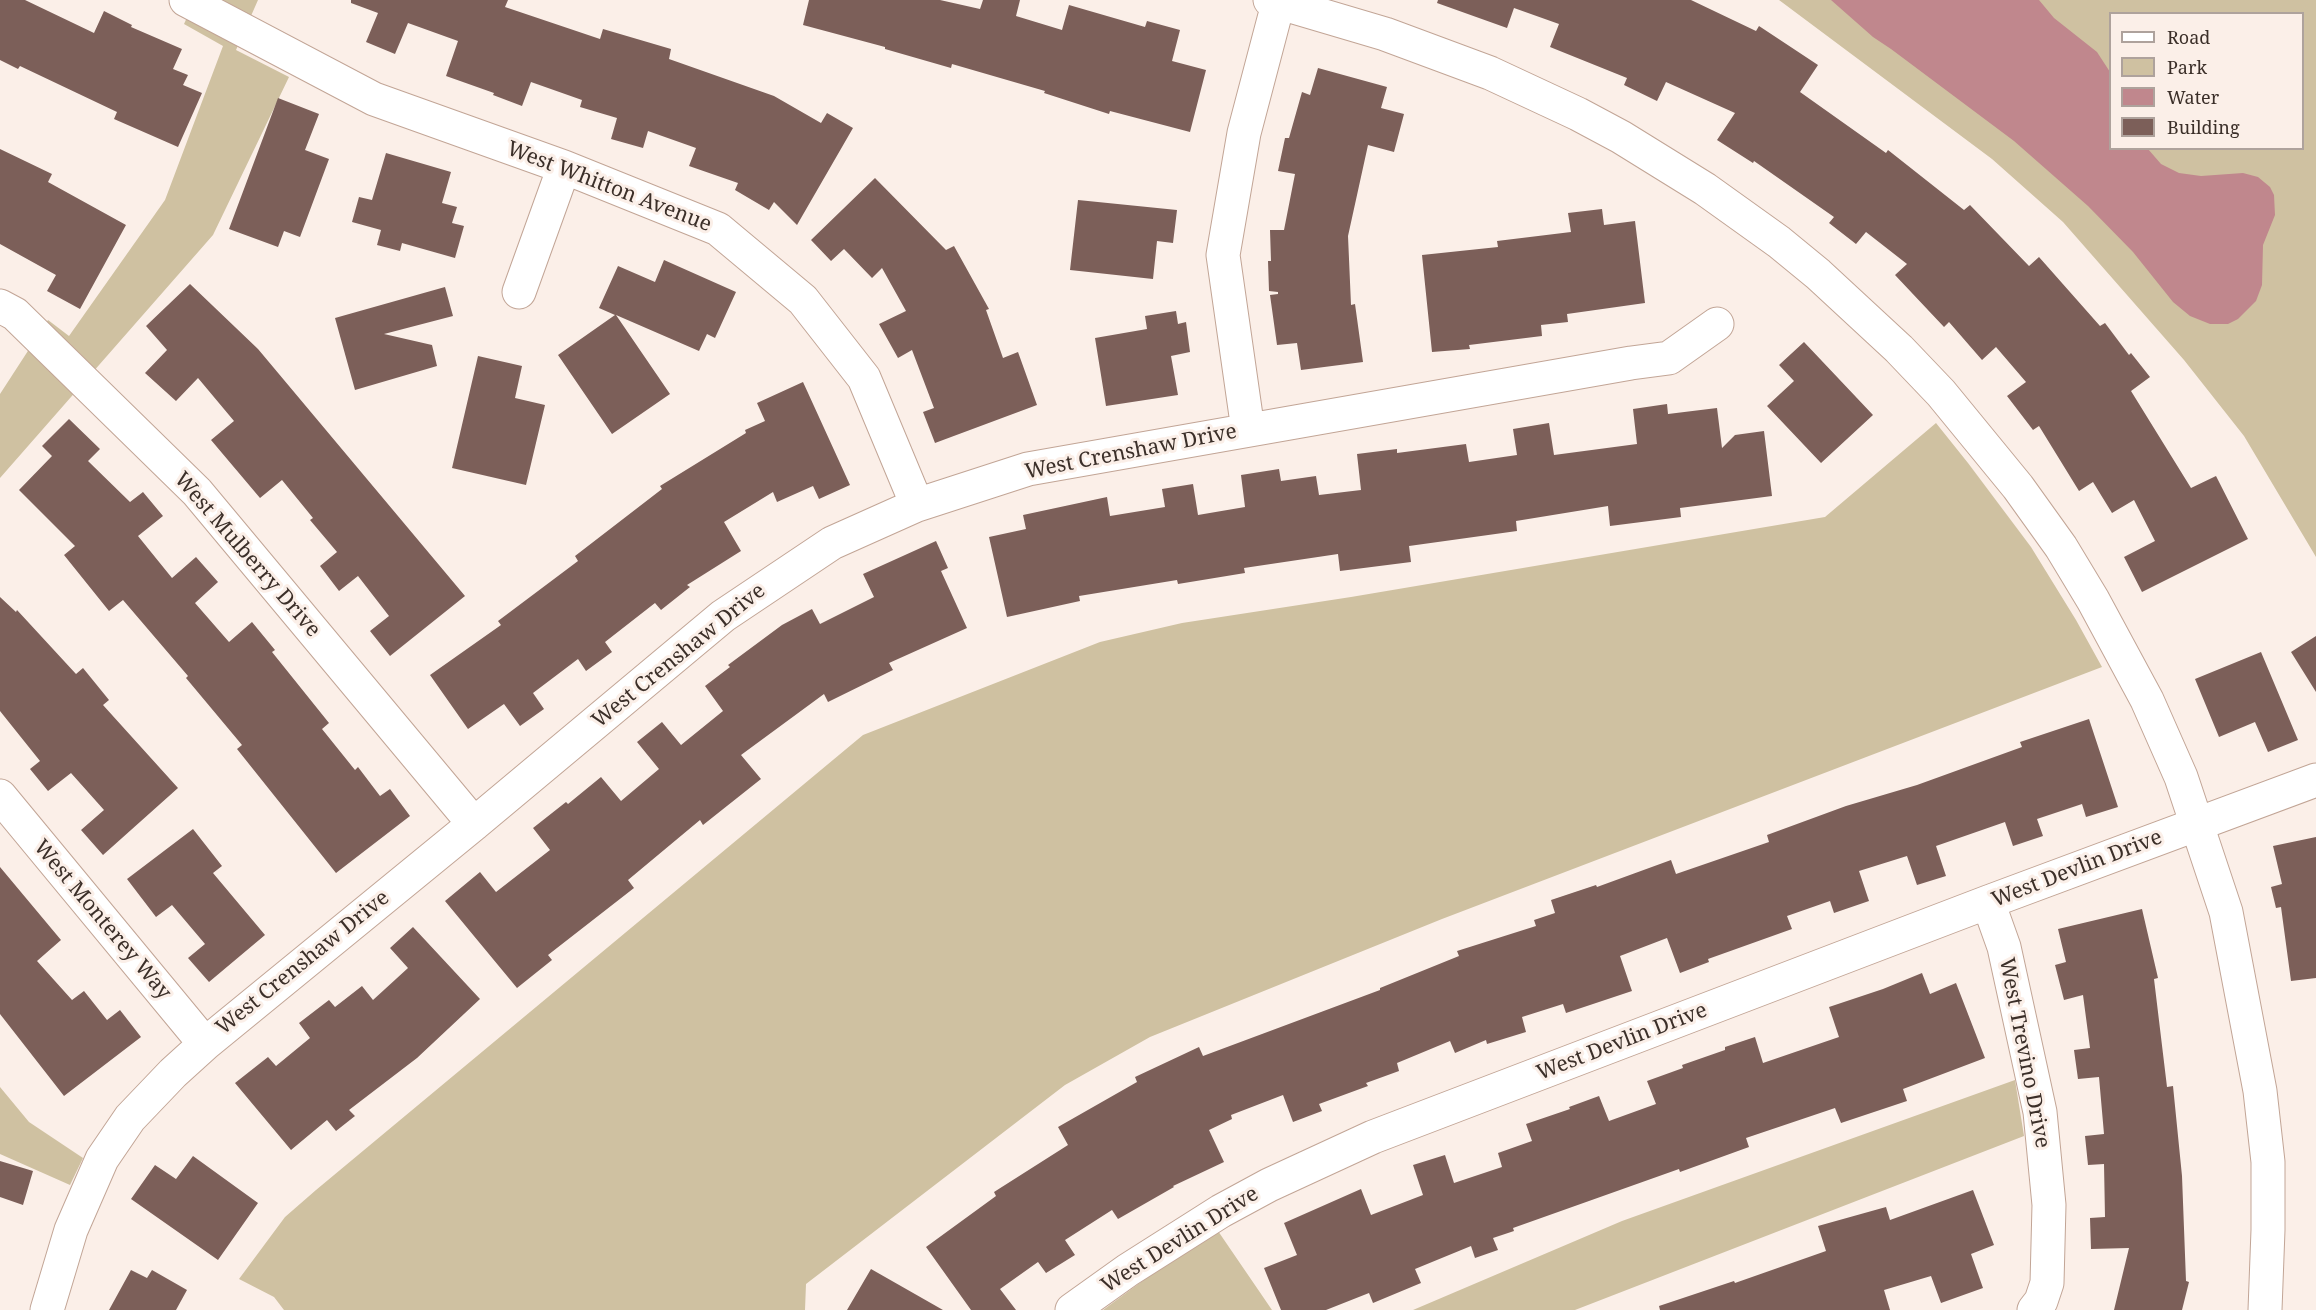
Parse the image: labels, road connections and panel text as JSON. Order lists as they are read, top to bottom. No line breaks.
{"streets":{"street":["West Whitton Avenue","West Crenshaw Drive","West Mulberry Drive","West Devlin Drive","West Monterey Way","West Trevino Drive"]},"crossings":[["West Whitton Avenue","West Crenshaw Drive"],["West Crenshaw Drive","West Mulberry Drive"],["West Crenshaw Drive","West Monterey Way"],["West Devlin Drive","West Trevino Drive"]],"legend":["Road","Park","Water","Building"]}
